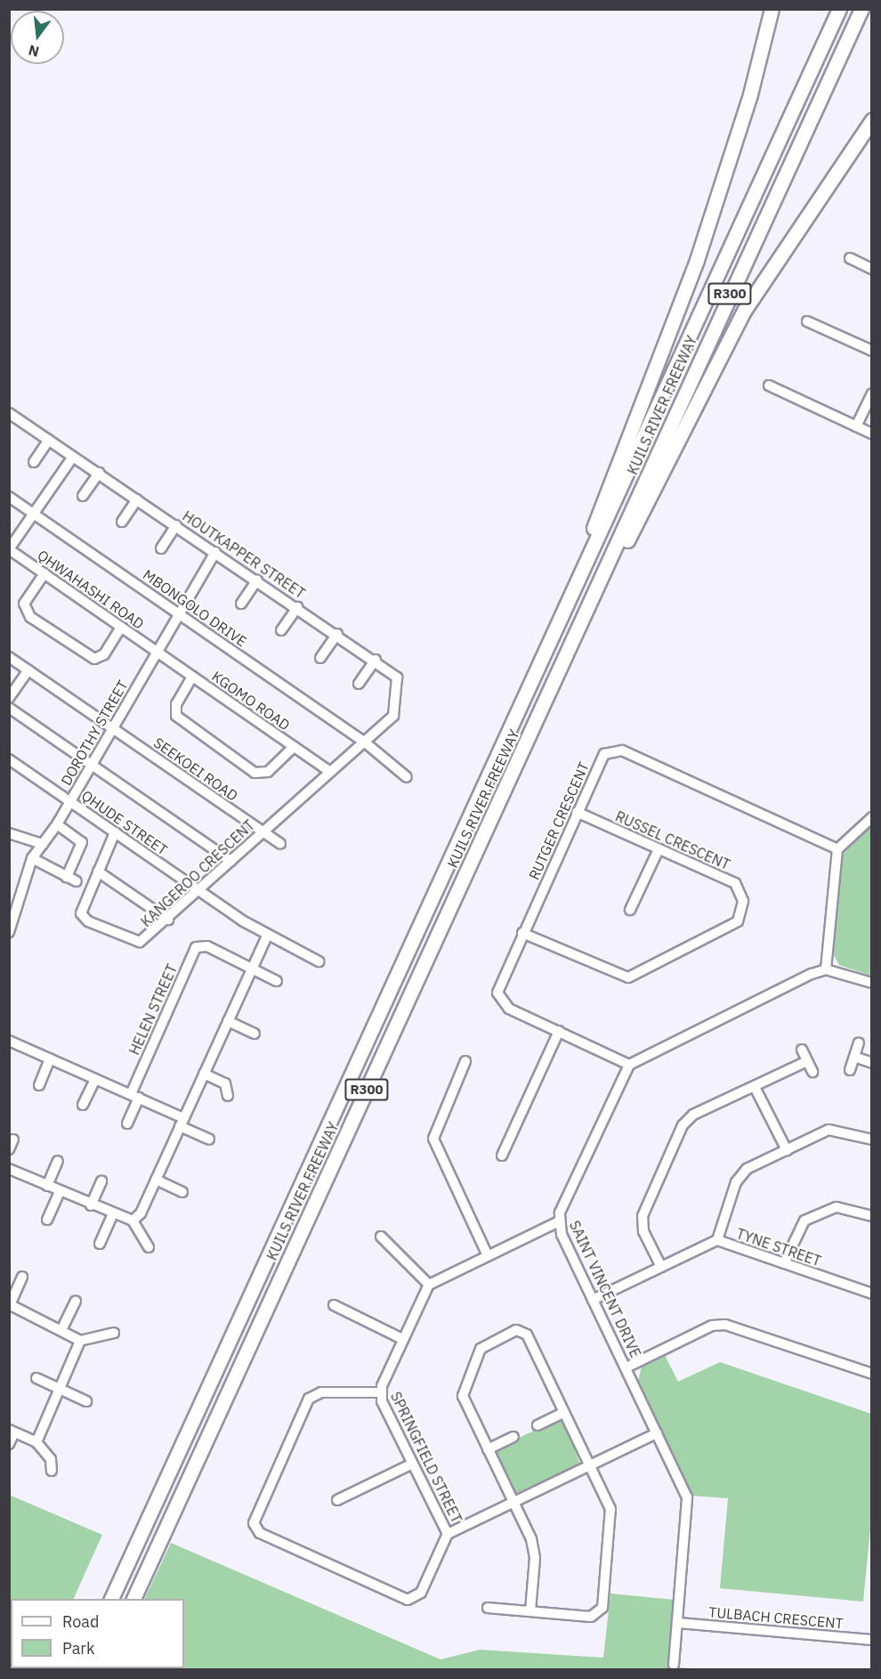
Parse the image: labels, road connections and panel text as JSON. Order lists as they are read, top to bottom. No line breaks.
{"streets":{"highway":["R300","KUILS RIVER FREEWAY"],"street":["HOUTKAPPER STREET","QHWAHASHI ROAD","MBONGOLO DRIVE","KGOMO ROAD","DOROTHY STREET","SEEKOEI ROAD","RUTGER CRESCENT","QHUDE STREET","RUSSEL CRESCENT","KANGEROO CRESCENT","HELEN STREET","TYNE STREET","SAINT VINCENT DRIVE","SPRINGFIELD STREET","TULBACH CRESCENT"]},"crossings":[["HOUTKAPPER STREET","MBONGOLO DRIVE"],["HOUTKAPPER STREET","DOROTHY STREET"],["HOUTKAPPER STREET","KANGEROO CRESCENT"],["QHWAHASHI ROAD","KGOMO ROAD"],["QHWAHASHI ROAD","DOROTHY STREET"],["MBONGOLO DRIVE","DOROTHY STREET"],["MBONGOLO DRIVE","KANGEROO CRESCENT"],["KGOMO ROAD","DOROTHY STREET"],["KGOMO ROAD","KANGEROO CRESCENT"],["DOROTHY STREET","SEEKOEI ROAD"],["DOROTHY STREET","QHUDE STREET"],["SEEKOEI ROAD","KANGEROO CRESCENT"],["RUTGER CRESCENT","RUSSEL CRESCENT"],["RUTGER CRESCENT","SAINT VINCENT DRIVE"],["QHUDE STREET","KANGEROO CRESCENT"],["TYNE STREET","SAINT VINCENT DRIVE"],["SAINT VINCENT DRIVE","SPRINGFIELD STREET"],["SAINT VINCENT DRIVE","TULBACH CRESCENT"]],"legend":["Road","Park"],"north":"bottom"}
